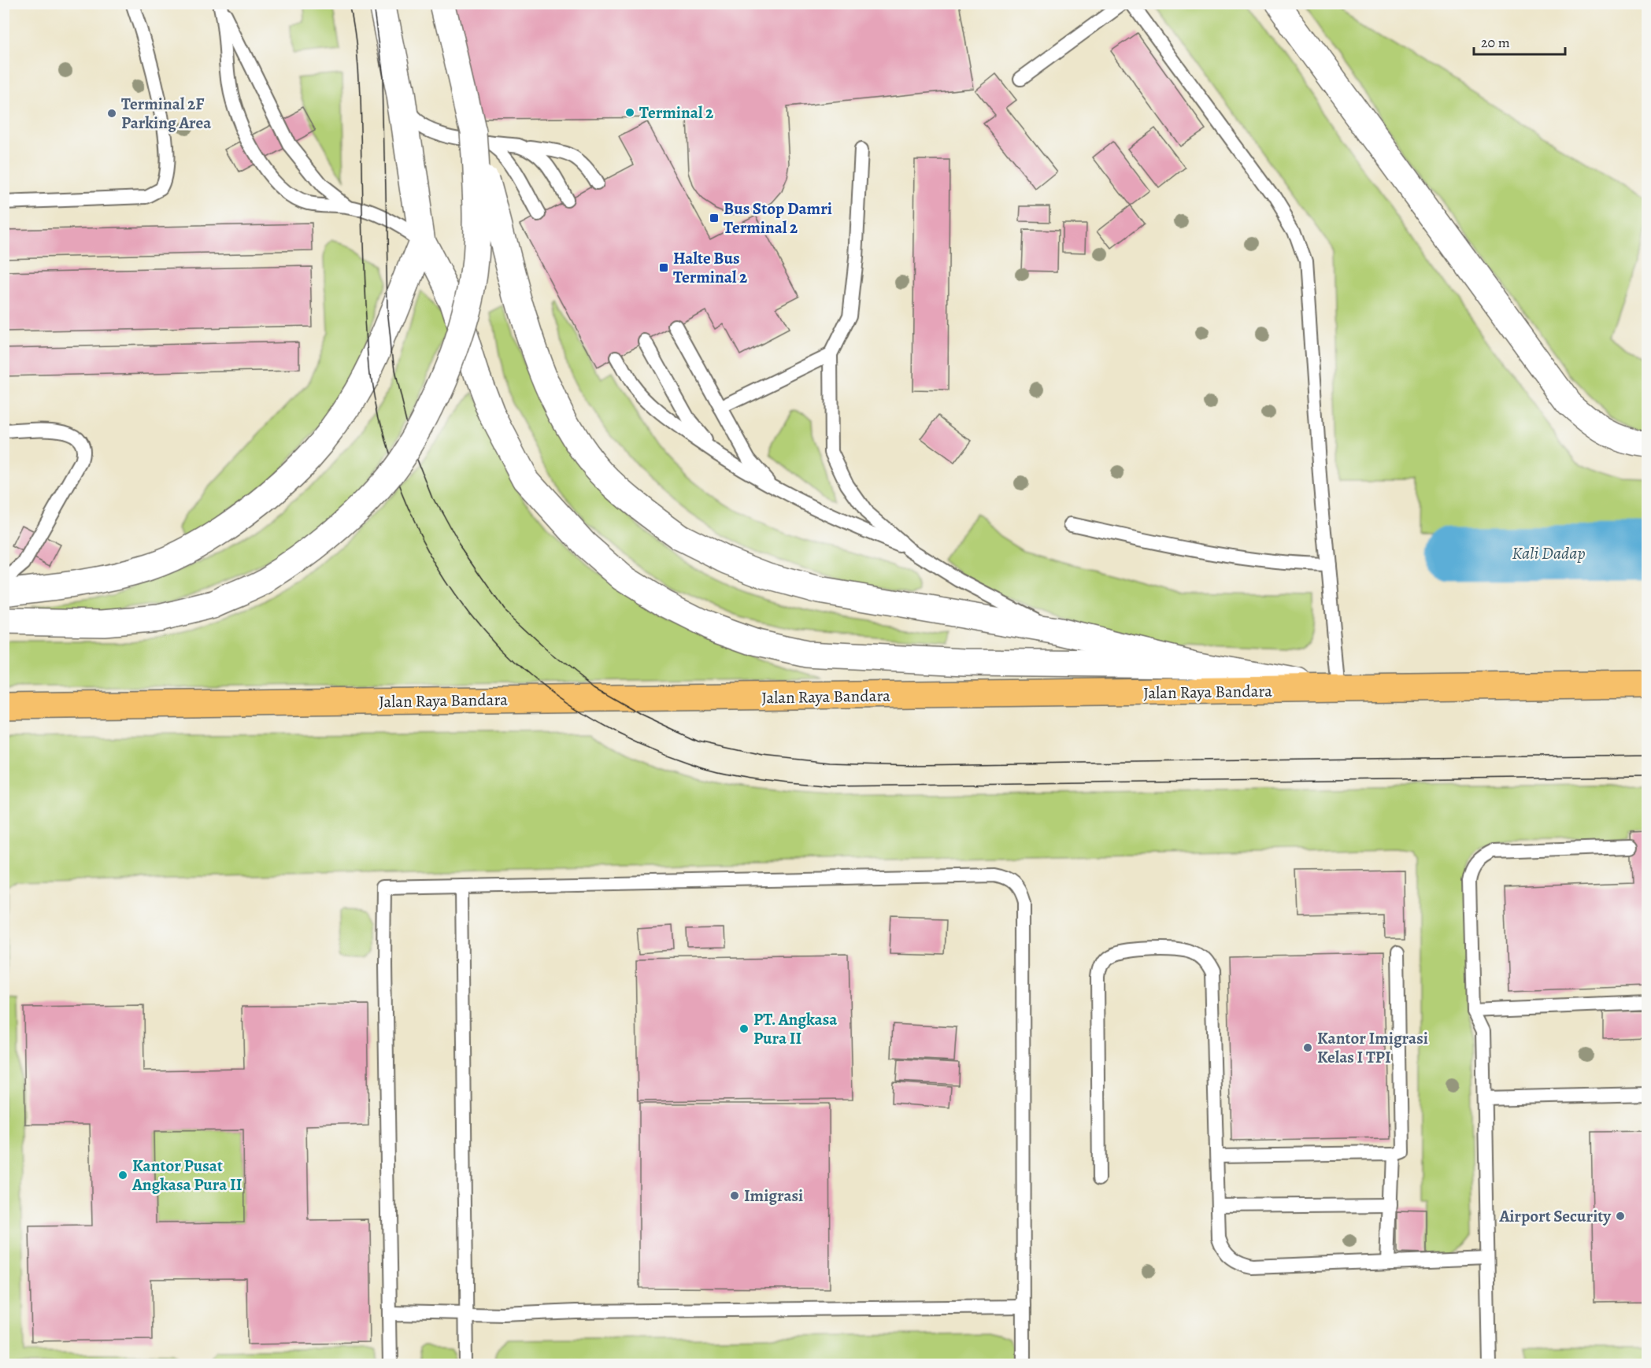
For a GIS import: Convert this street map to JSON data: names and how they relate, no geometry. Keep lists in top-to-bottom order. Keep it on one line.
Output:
{"streets":{"main road":["Jalan Raya Bandara"]},"water":["Kali Dadap"],"places":{"other":["Terminal 2","Terminal 2F Parking Area","PT. Angkasa Pura II","Kantor Imigrasi Kelas I TPI","Kantor Pusat Angkasa Pura II","Imigrasi","Airport Security"],"transit":["Bus Stop Damri Terminal 2","Halte Bus Terminal 2"]},"scale_bar":"20 m"}
